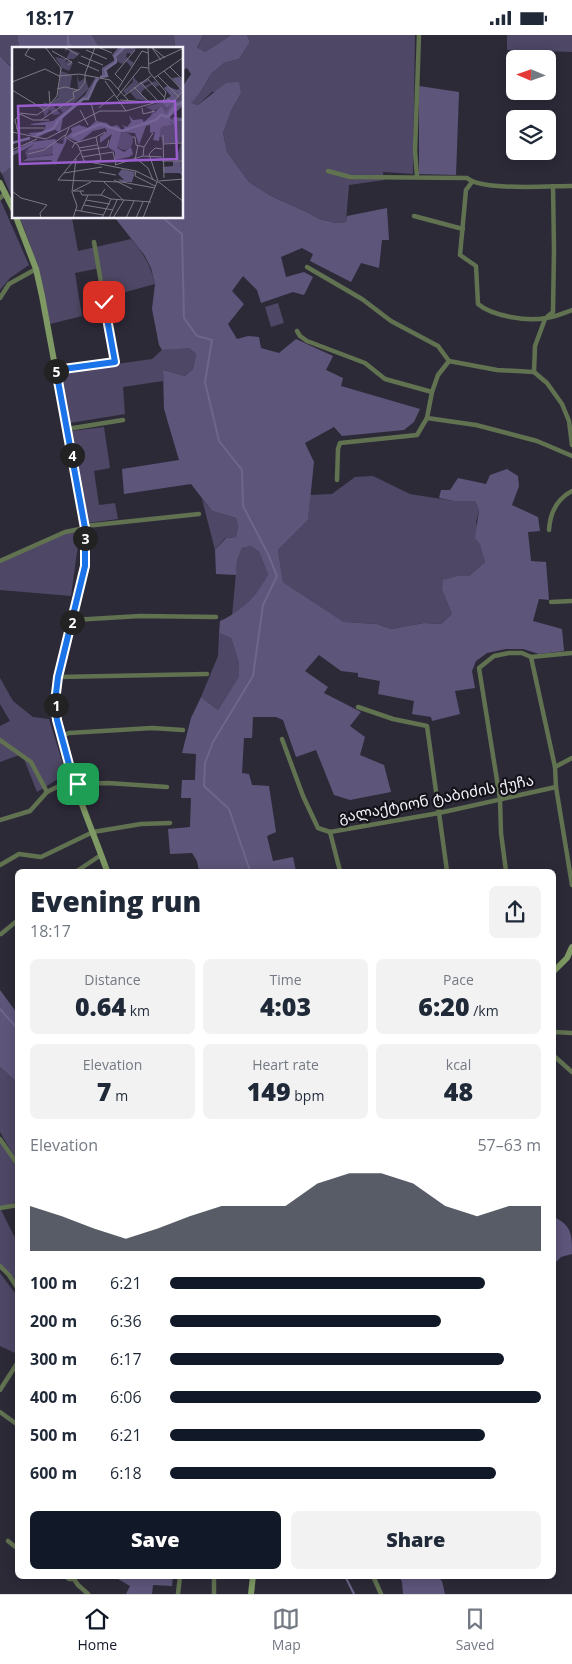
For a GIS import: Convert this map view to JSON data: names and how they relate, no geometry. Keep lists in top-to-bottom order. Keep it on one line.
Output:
{"streets":{"street":["გალაქტიონ ტაბიძის ქუჩა"]},"north":"left","page":{"status":"18:17","pins":["5","4","3","2","1"],"heading":["Evening run","18:17"],"stats":[["Distance","0.64 km"],["Time","4:03"],["Pace","6:20 /km"],["Elevation","7 m"],["Heart rate","149 bpm"],["kcal","48"]],"chart":["Elevation","57–63 m"],"list":[{"name":"100 m","note":"6:21"},{"name":"200 m","note":"6:36"},{"name":"300 m","note":"6:17"},{"name":"400 m","note":"6:06"},{"name":"500 m","note":"6:21"},{"name":"600 m","note":"6:18"}],"buttons":["Save","Share"],"tabs":["Home","Map","Saved"]}}
